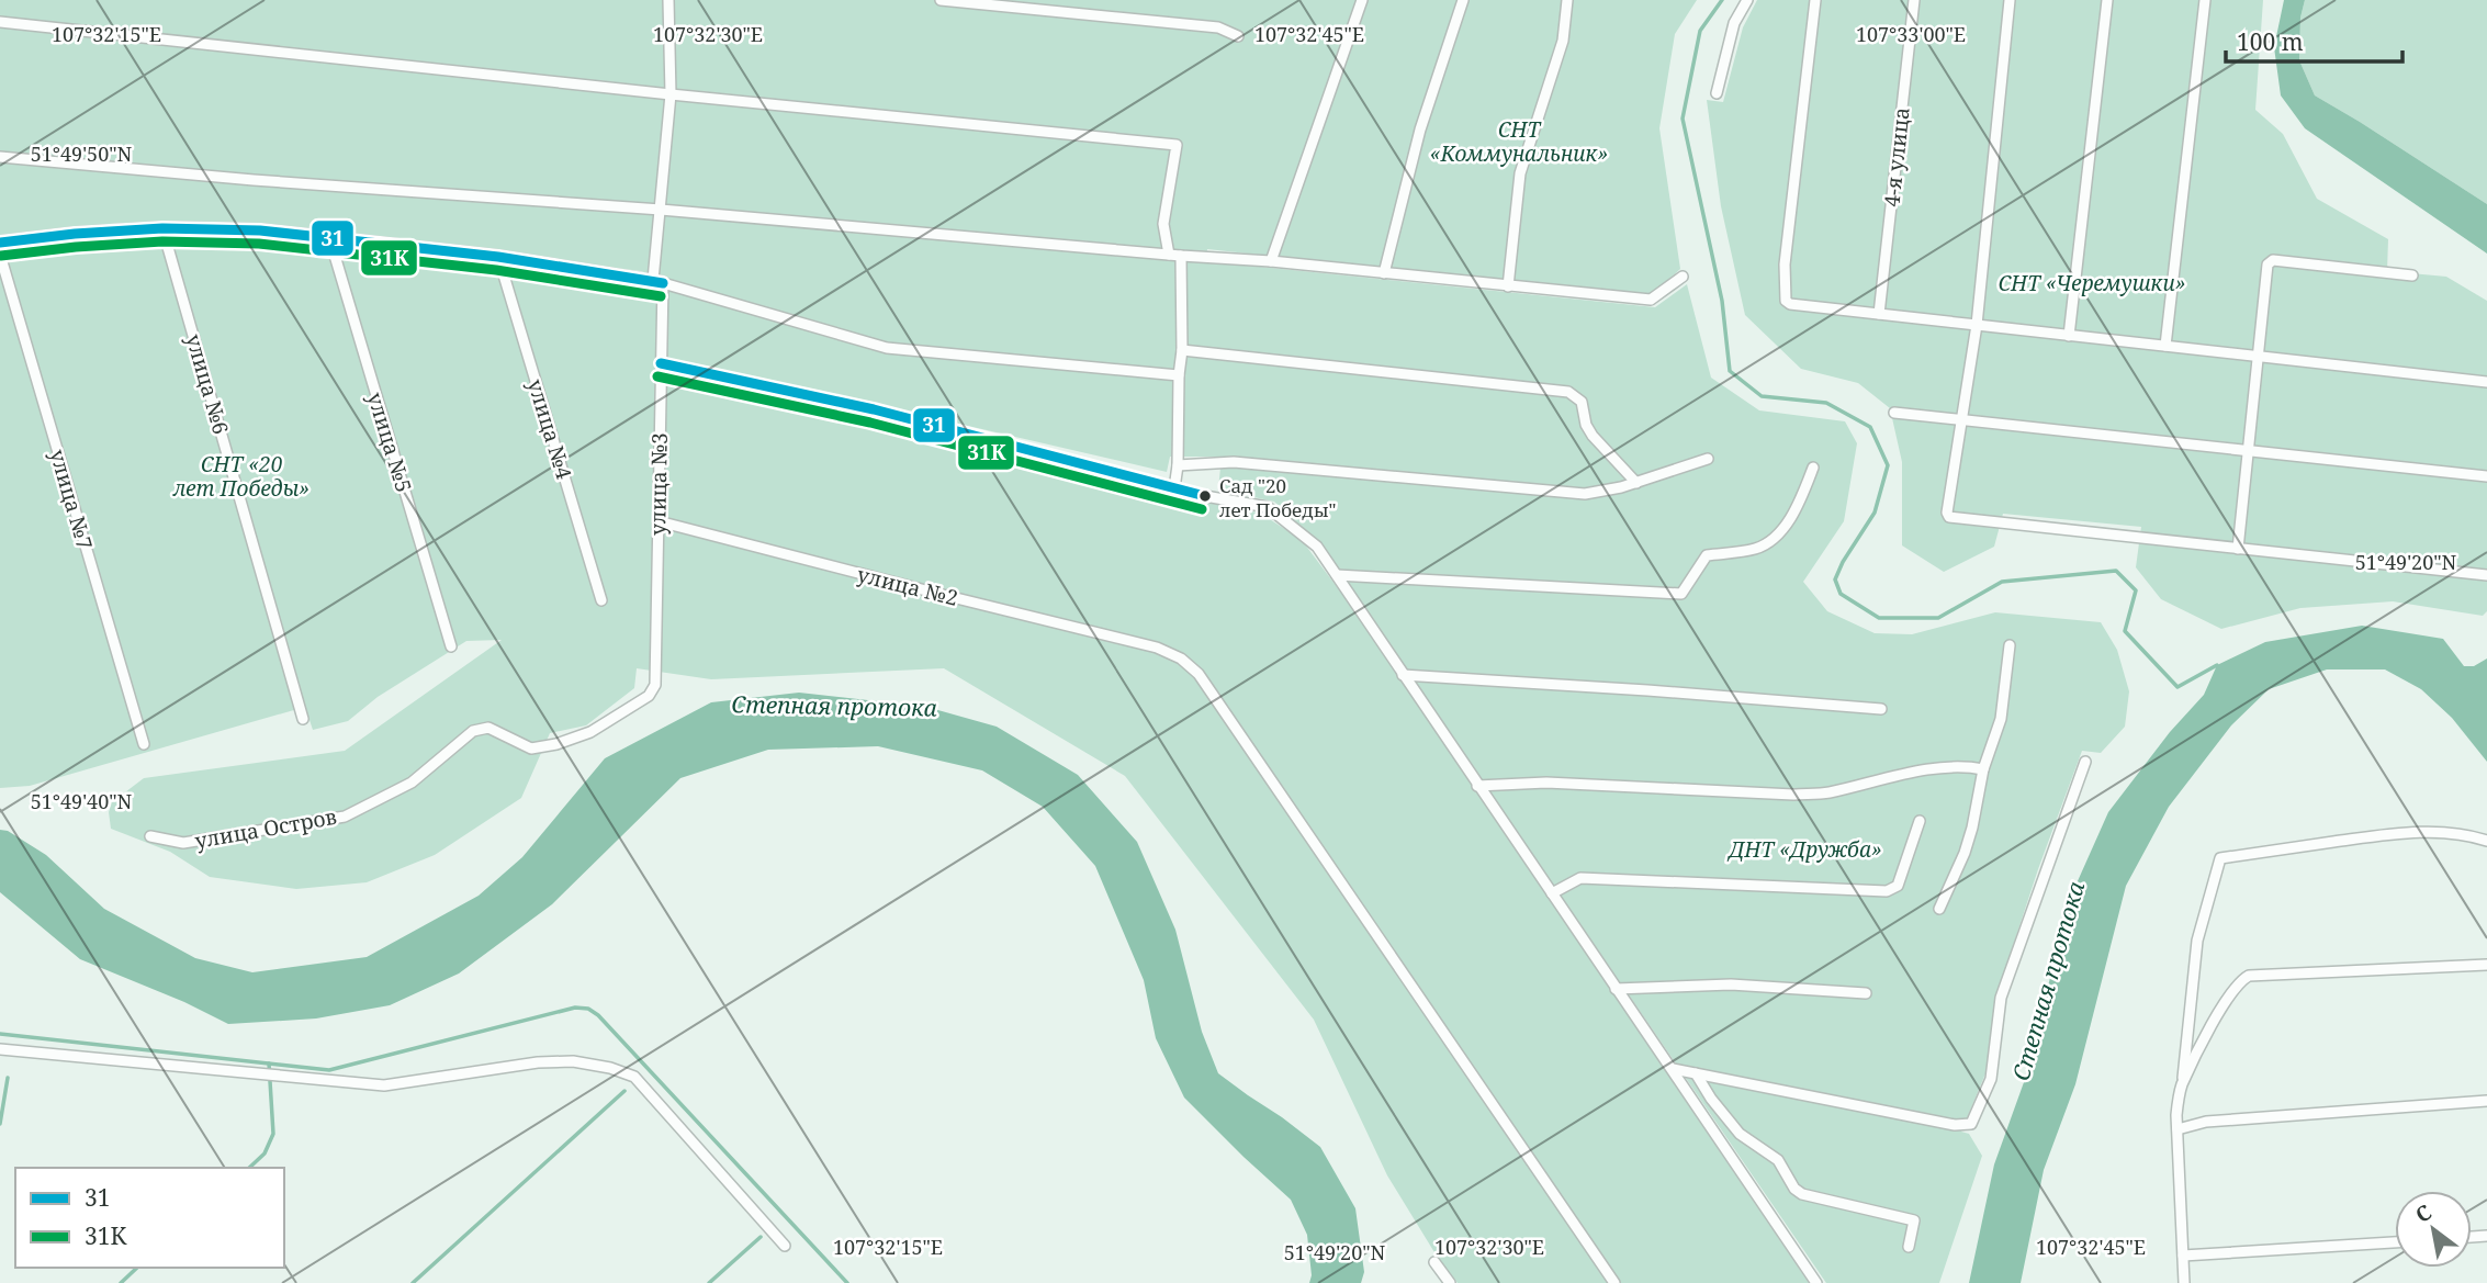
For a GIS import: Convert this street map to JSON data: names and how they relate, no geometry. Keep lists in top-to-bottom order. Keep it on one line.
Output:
{"streets":{"street":["4-я улица","улица №6","улица №4","улица №5","улица №3","улица №7","улица №2","улица Остров"]},"crossings":[["улица №3","улица №2"],["улица №3","улица Остров"]],"water":["Степная протока"],"parks":["СНТ «Коммунальник»","СНТ «Черемушки»","СНТ «20 лет Победы»","ДНТ «Дружба»"],"places":["Сад \"20 лет Победы\""],"lines":["transit line 31","transit line 31К"],"legend":["31","31К"],"scale_bar":"100 m","north":"top left","coordinates":["107°32'15\"E","107°32'30\"E","107°32'45\"E","107°33'00\"E","51°49'50\"N","51°49'20\"N","51°49'40\"N"]}
